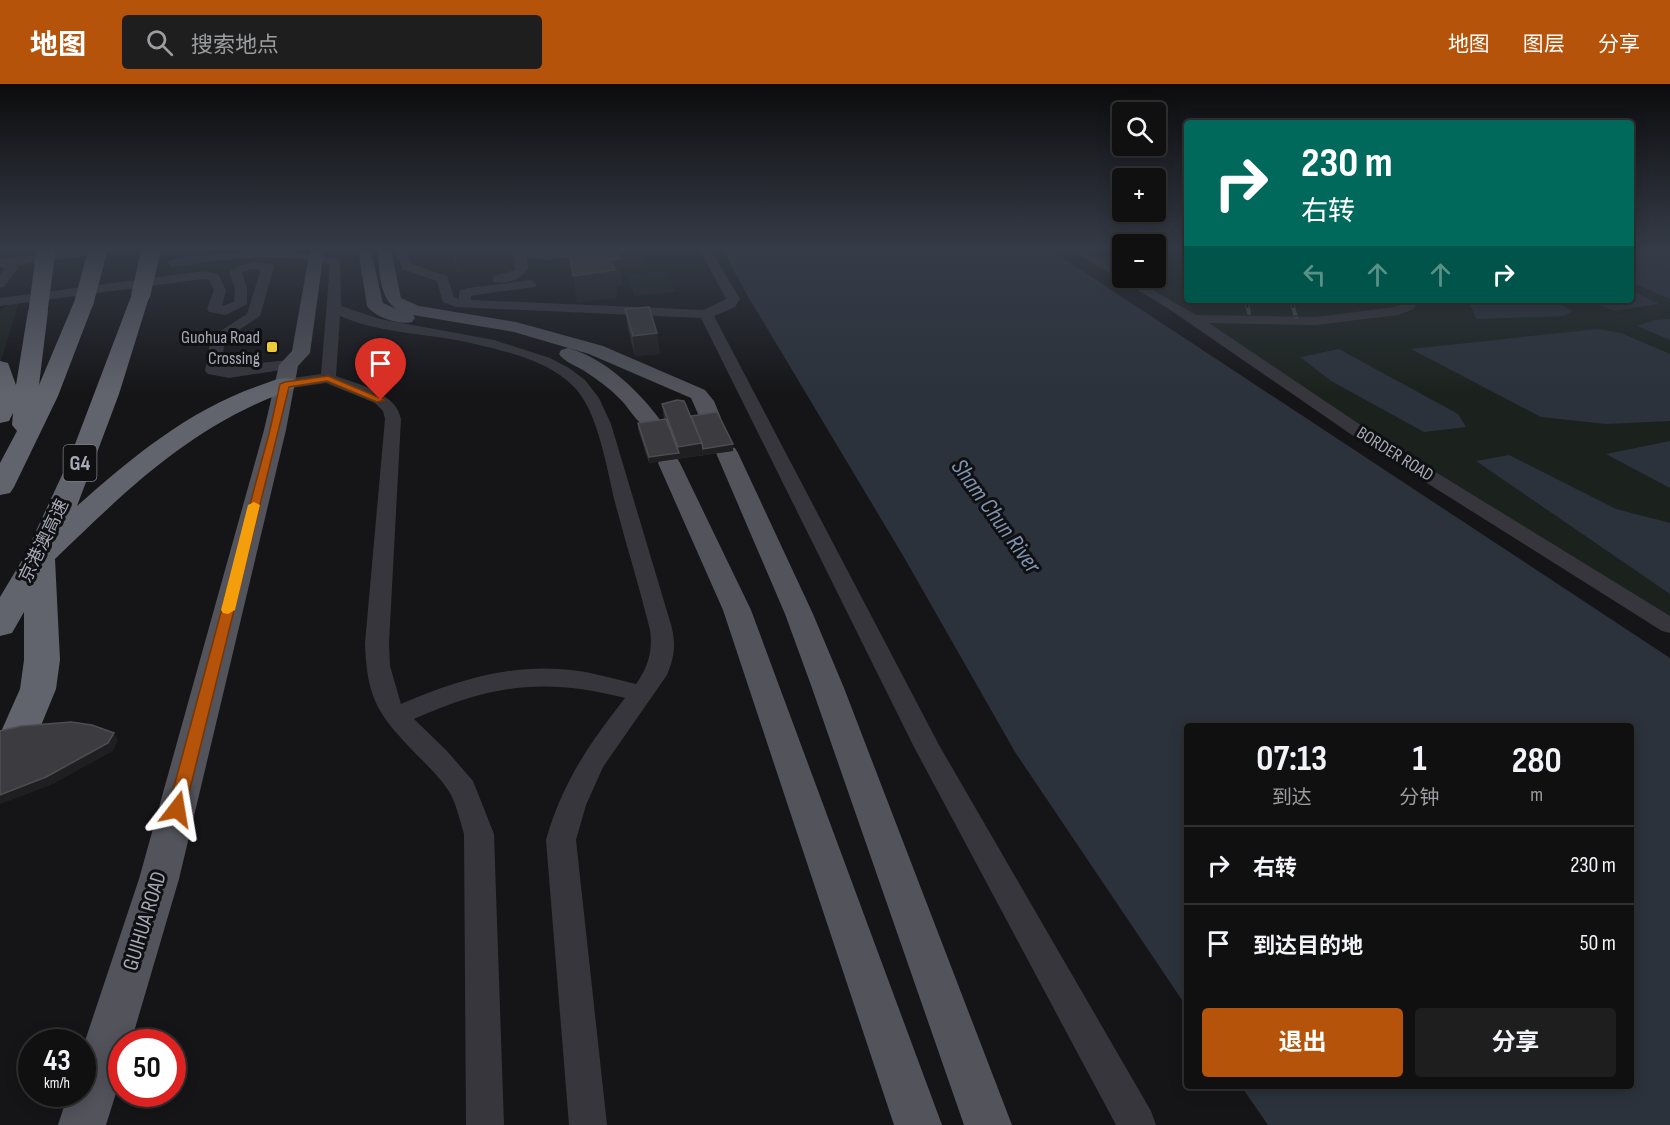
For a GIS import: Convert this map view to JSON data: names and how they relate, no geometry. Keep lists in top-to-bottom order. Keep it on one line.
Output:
{"streets":{"highway":["G4","京港澳高速"],"main road":["GUIHUA ROAD"],"street":["BORDER ROAD"]},"water":["Sham Chun River"],"places":{"transit":["Guohua Road Crossing"]},"page":{"header":"地图","search":"搜索地点","nav":["地图","图层","分享"],"map_buttons":["+","−"],"turn":["230 m","右转"],"eta":["07:13","到达","1","分钟","280","m"],"list":[{"name":"右转","value":"230 m"},{"name":"到达目的地","value":"50 m"}],"buttons":["退出","分享"],"speed":"43 km/h","limit":"50"}}
